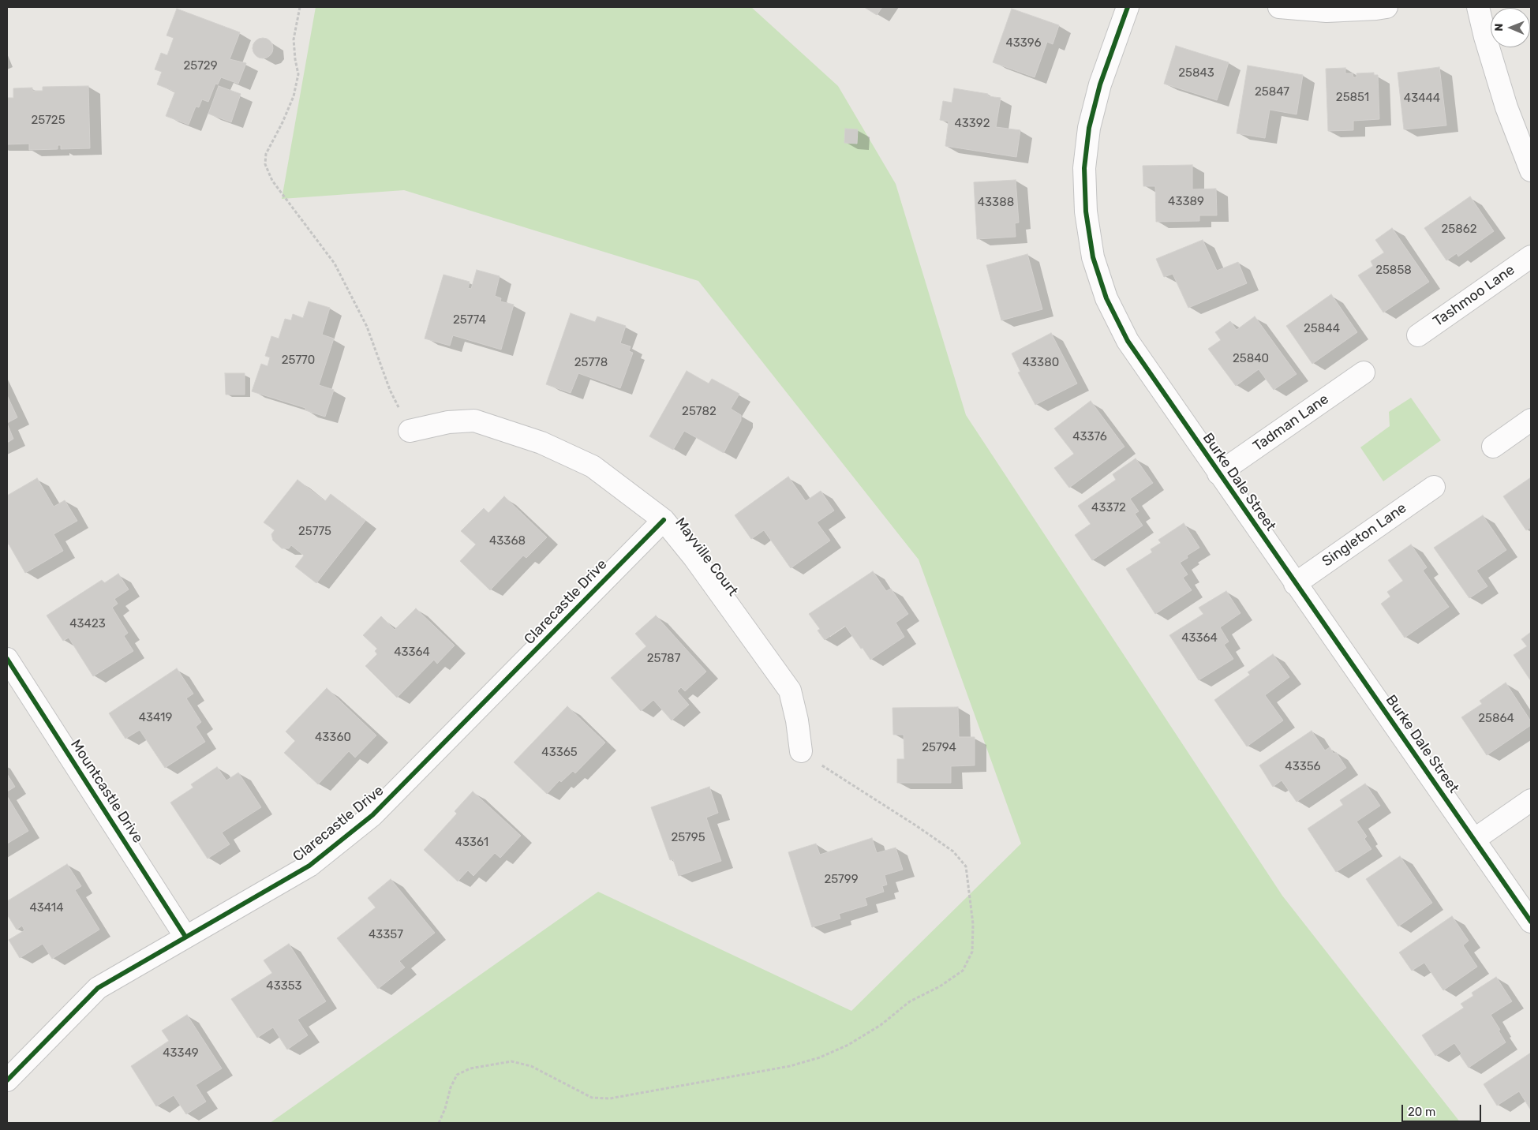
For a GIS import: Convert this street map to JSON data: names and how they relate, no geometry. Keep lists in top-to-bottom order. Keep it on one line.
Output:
{"streets":{"street":["Tashmoo Lane","Tadman Lane","Burke Dale Street","Singleton Lane","Mayville Court","Clarecastle Drive","Mountcastle Drive"]},"crossings":[["Tadman Lane","Burke Dale Street"],["Burke Dale Street","Singleton Lane"],["Mayville Court","Clarecastle Drive"],["Clarecastle Drive","Mountcastle Drive"]],"house_numbers":["43396","25729","25843","25847","25851","43444","25725","43392","43389","43388","25862","25858","25774","25844","25840","25770","25778","43380","25782","43376","43372","25775","43368","43423","43364","43364","25787","43419","25864","43360","25794","43365","43356","25795","43361","25799","43414","43357","43353","43349"],"scale_bar":"20 m","north":"left"}
